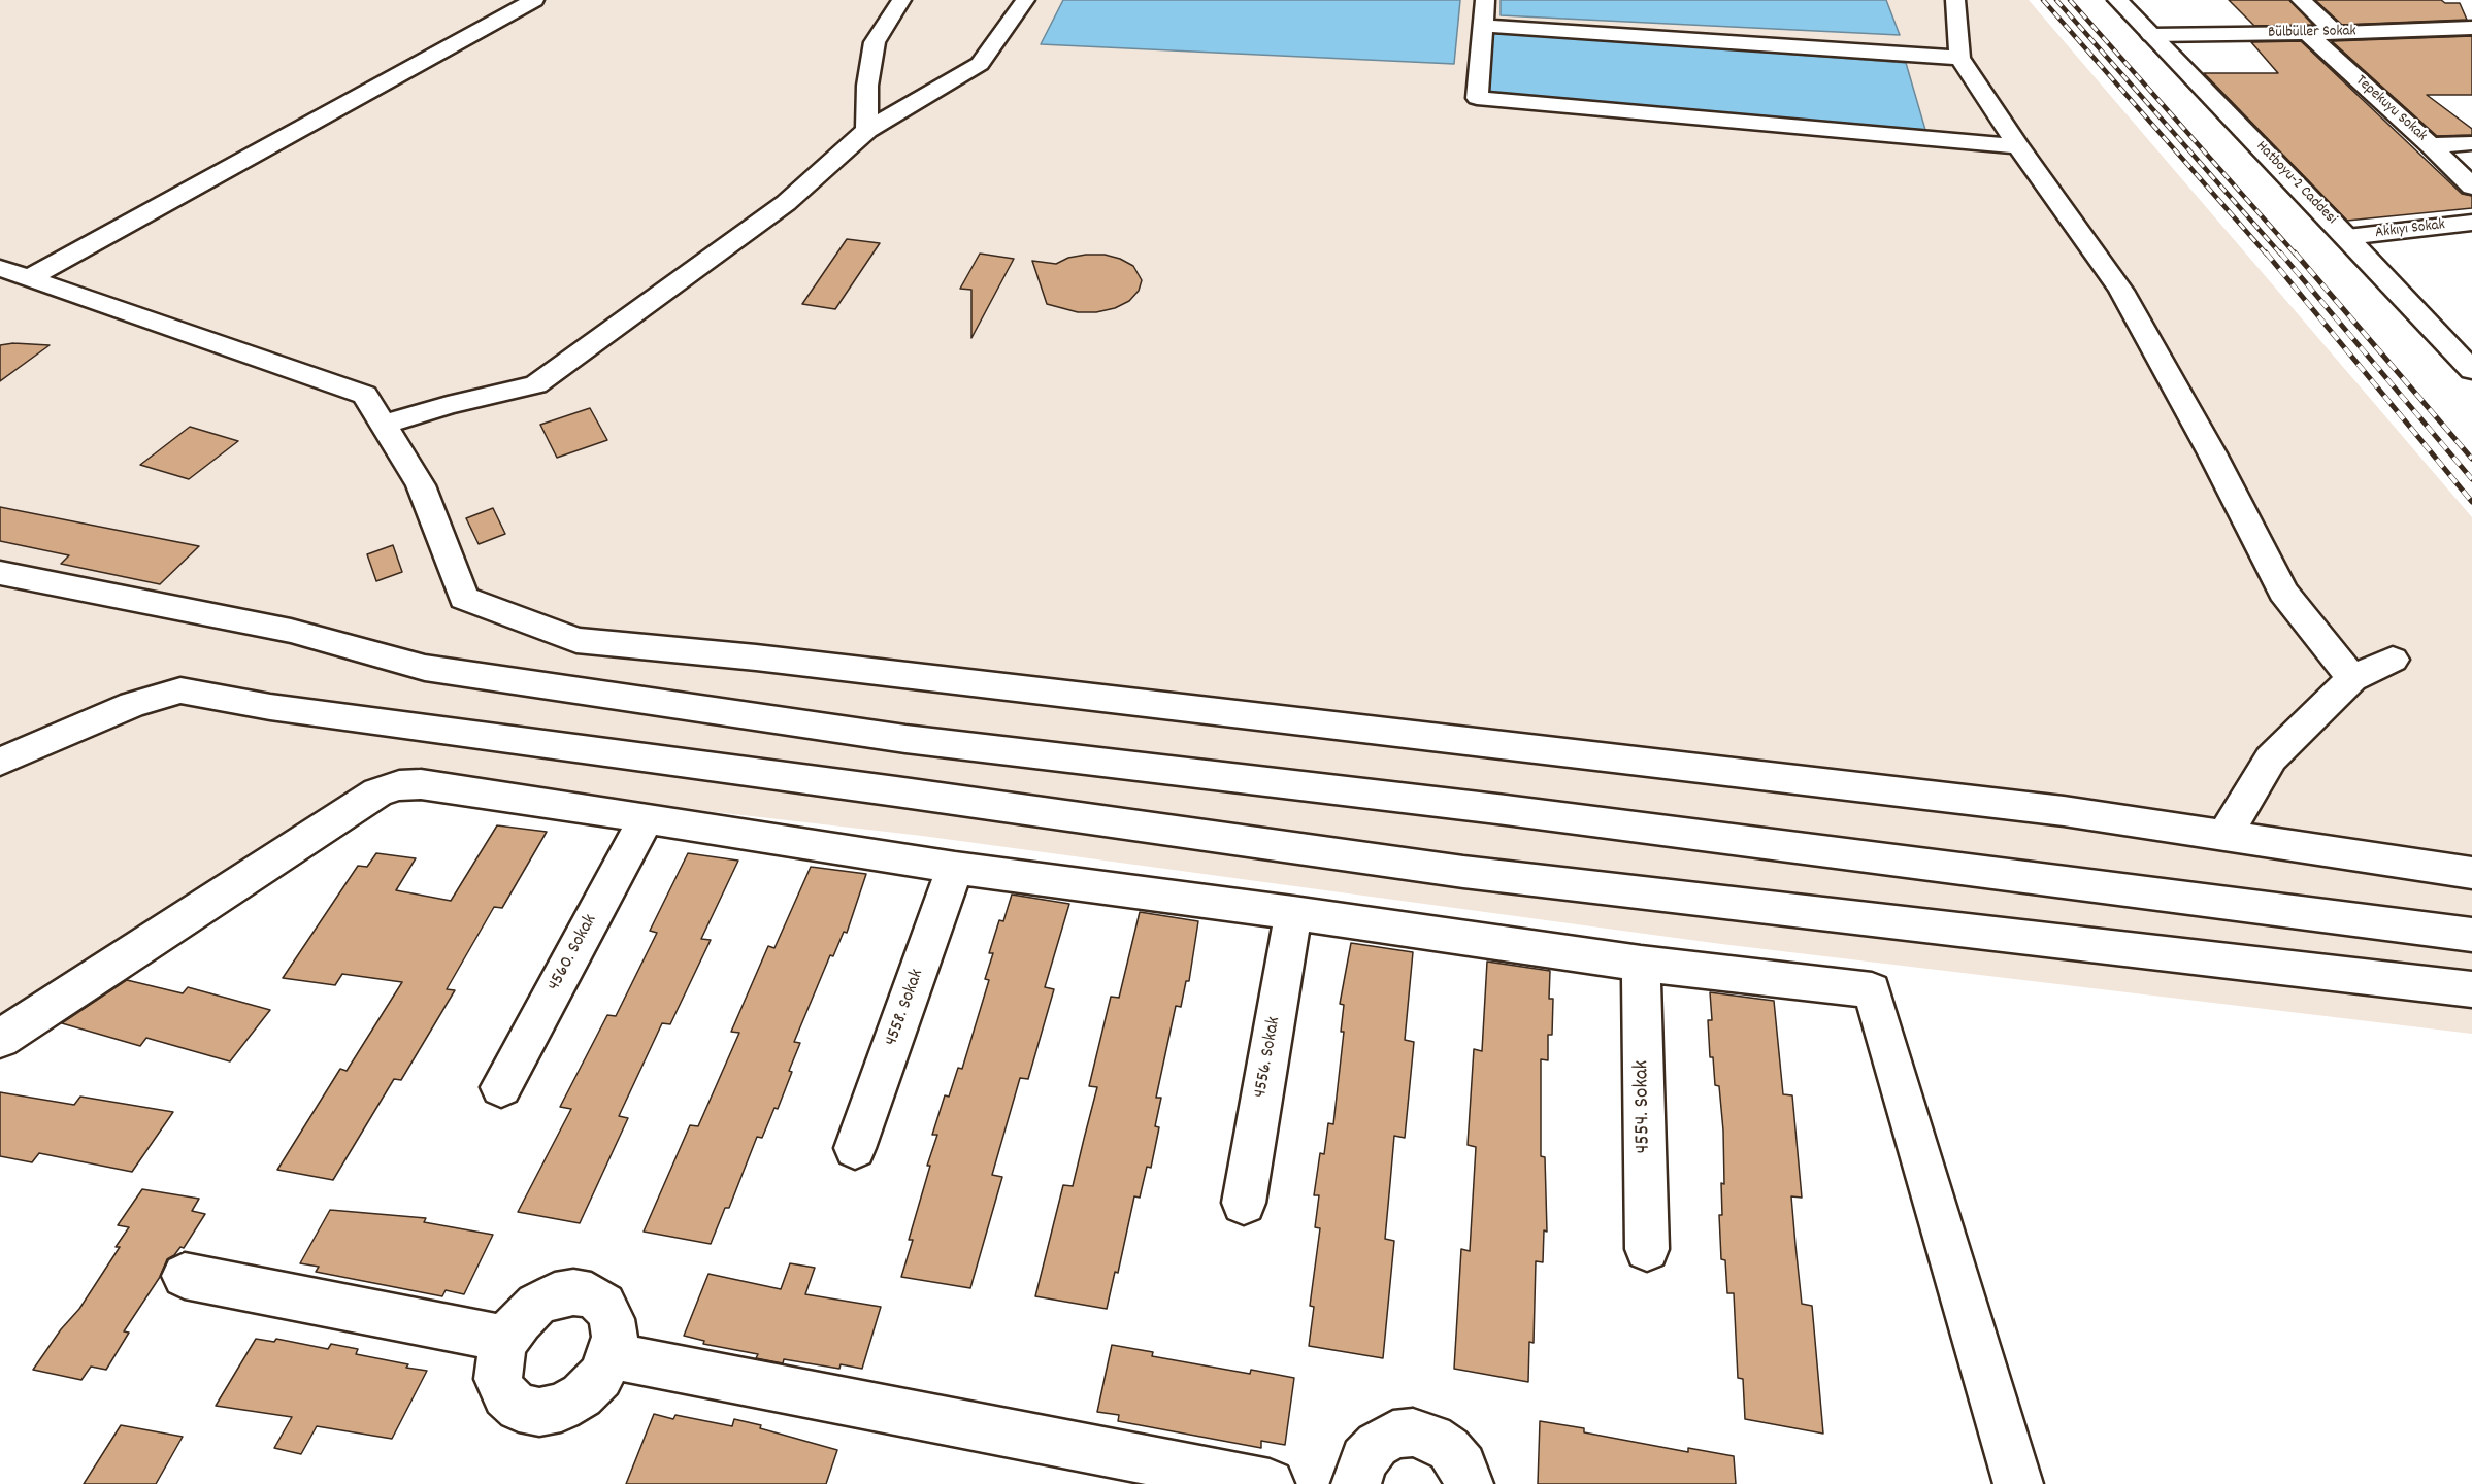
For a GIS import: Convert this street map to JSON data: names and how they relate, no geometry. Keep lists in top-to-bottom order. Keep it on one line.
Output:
{"streets":{"street":["Bülbüller Sokak","Tepekuyu Sokak","Hatboyu-2 Caddesi","Akkıyı Sokak","4560. Sokak","4558. Sokak","4556. Sokak","4554. Sokak"]},"crossings":[["Bülbüller Sokak","Tepekuyu Sokak"],["Bülbüller Sokak","Hatboyu-2 Caddesi"],["Hatboyu-2 Caddesi","Akkıyı Sokak"]]}
